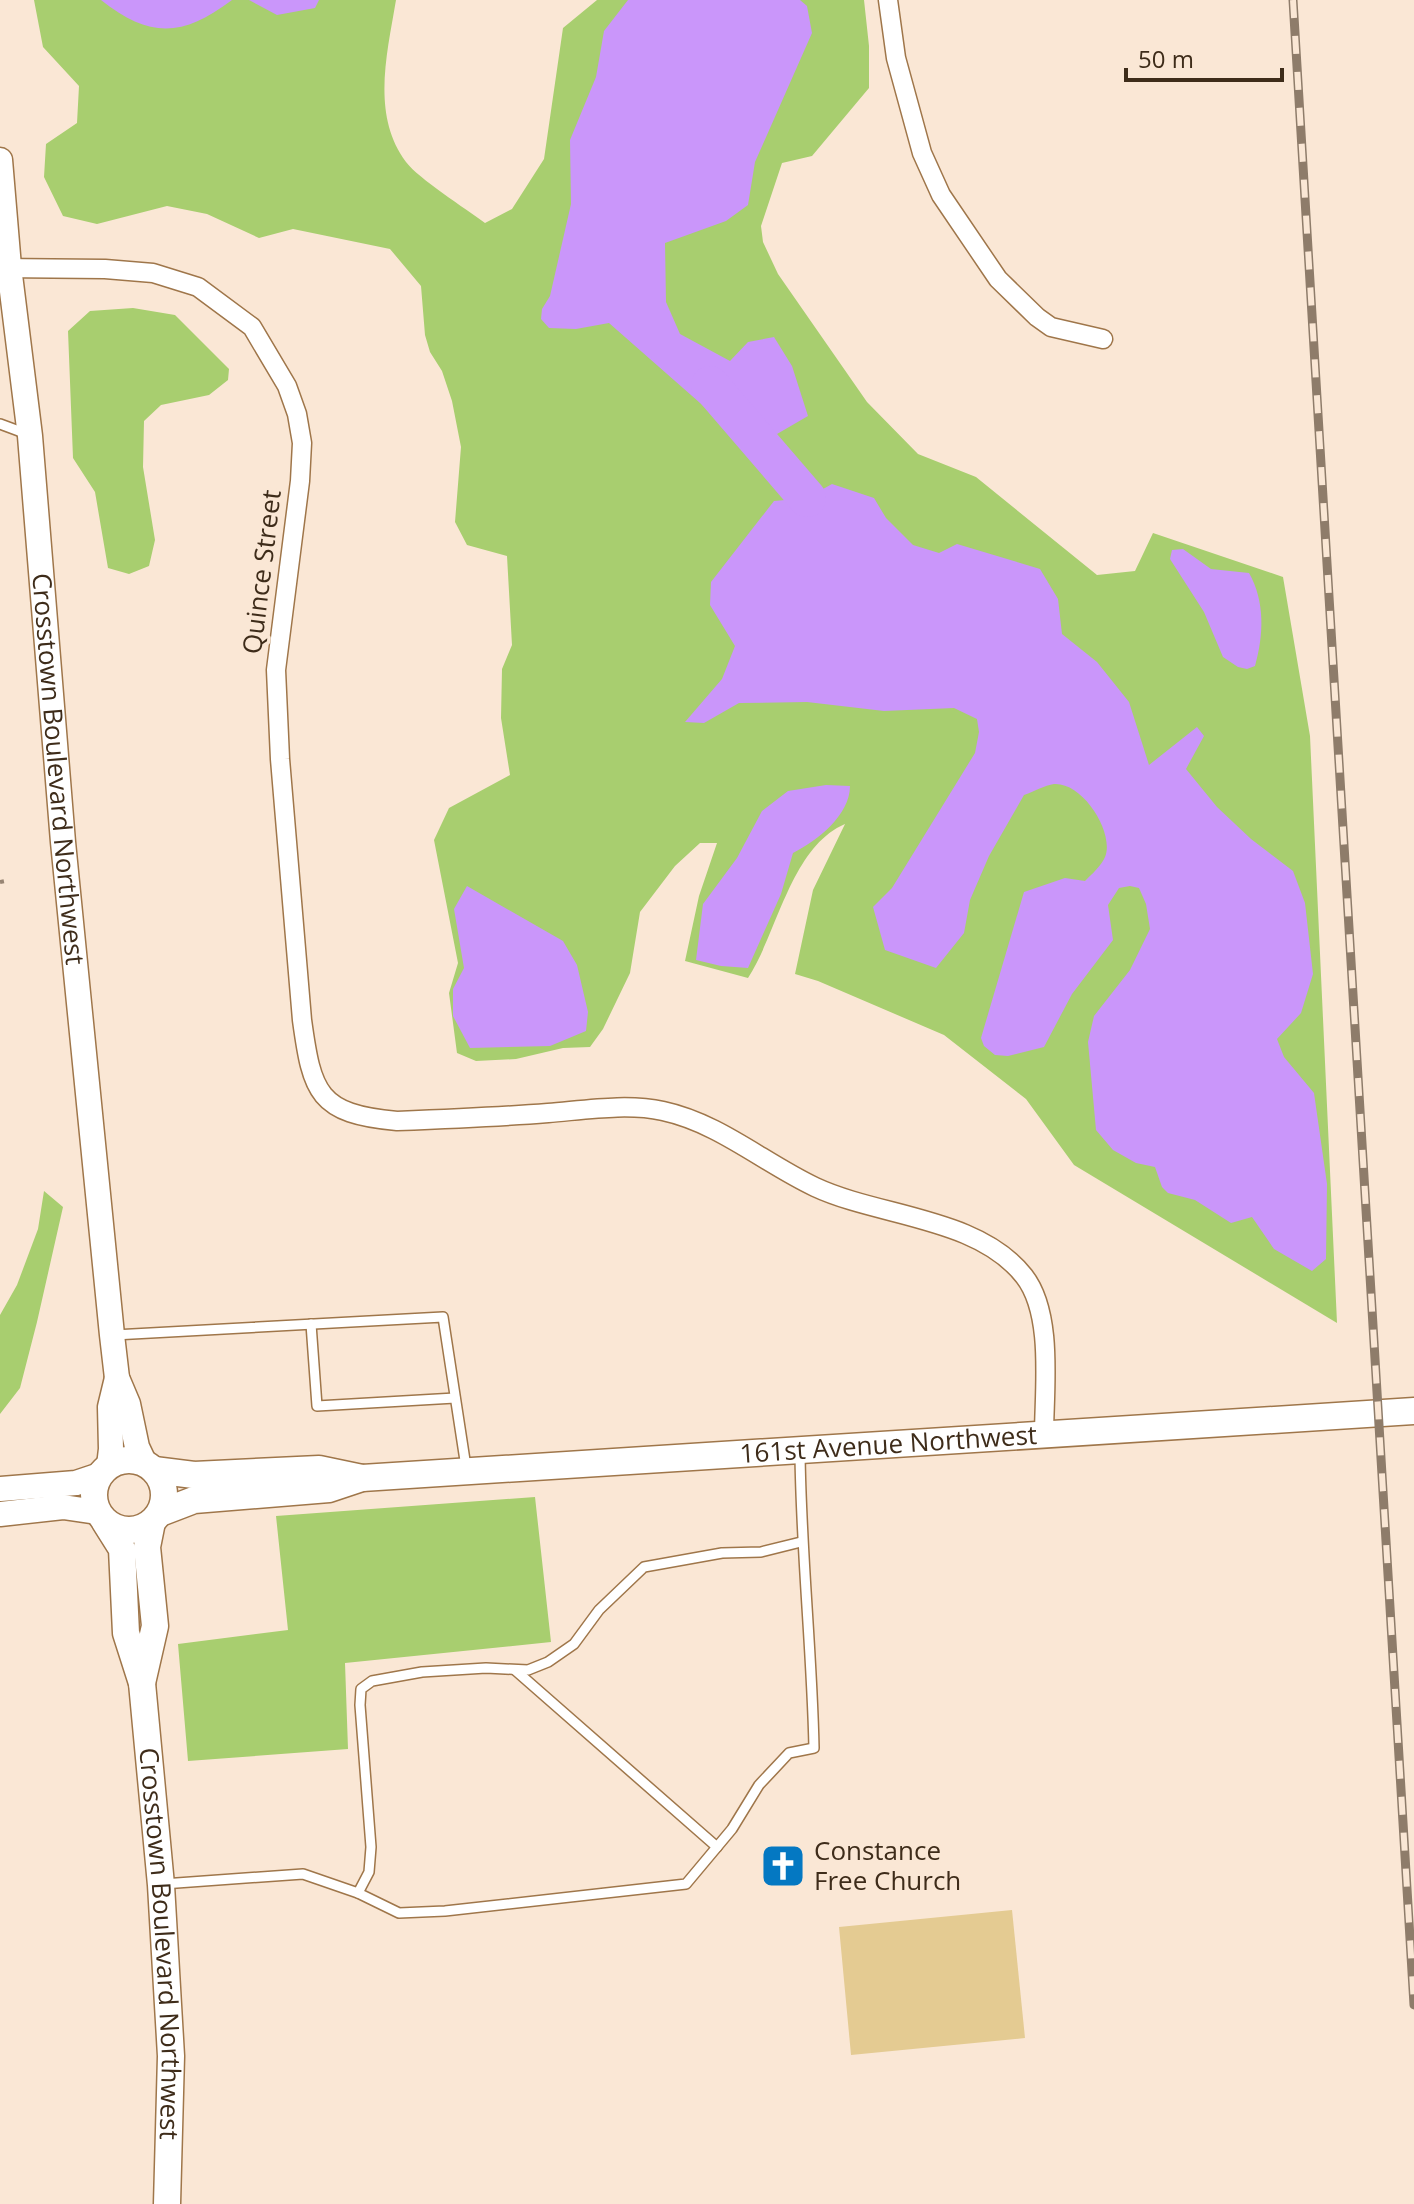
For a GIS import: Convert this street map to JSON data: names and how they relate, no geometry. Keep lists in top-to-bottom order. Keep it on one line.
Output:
{"streets":{"main road":["Crosstown Boulevard Northwest","161st Avenue Northwest"],"street":["Quince Street"]},"crossings":[["Quince Street","Crosstown Boulevard Northwest"],["Quince Street","161st Avenue Northwest"],["Crosstown Boulevard Northwest","161st Avenue Northwest"]],"places":{"church":["Constance Free Church"]},"scale_bar":"50 m"}
